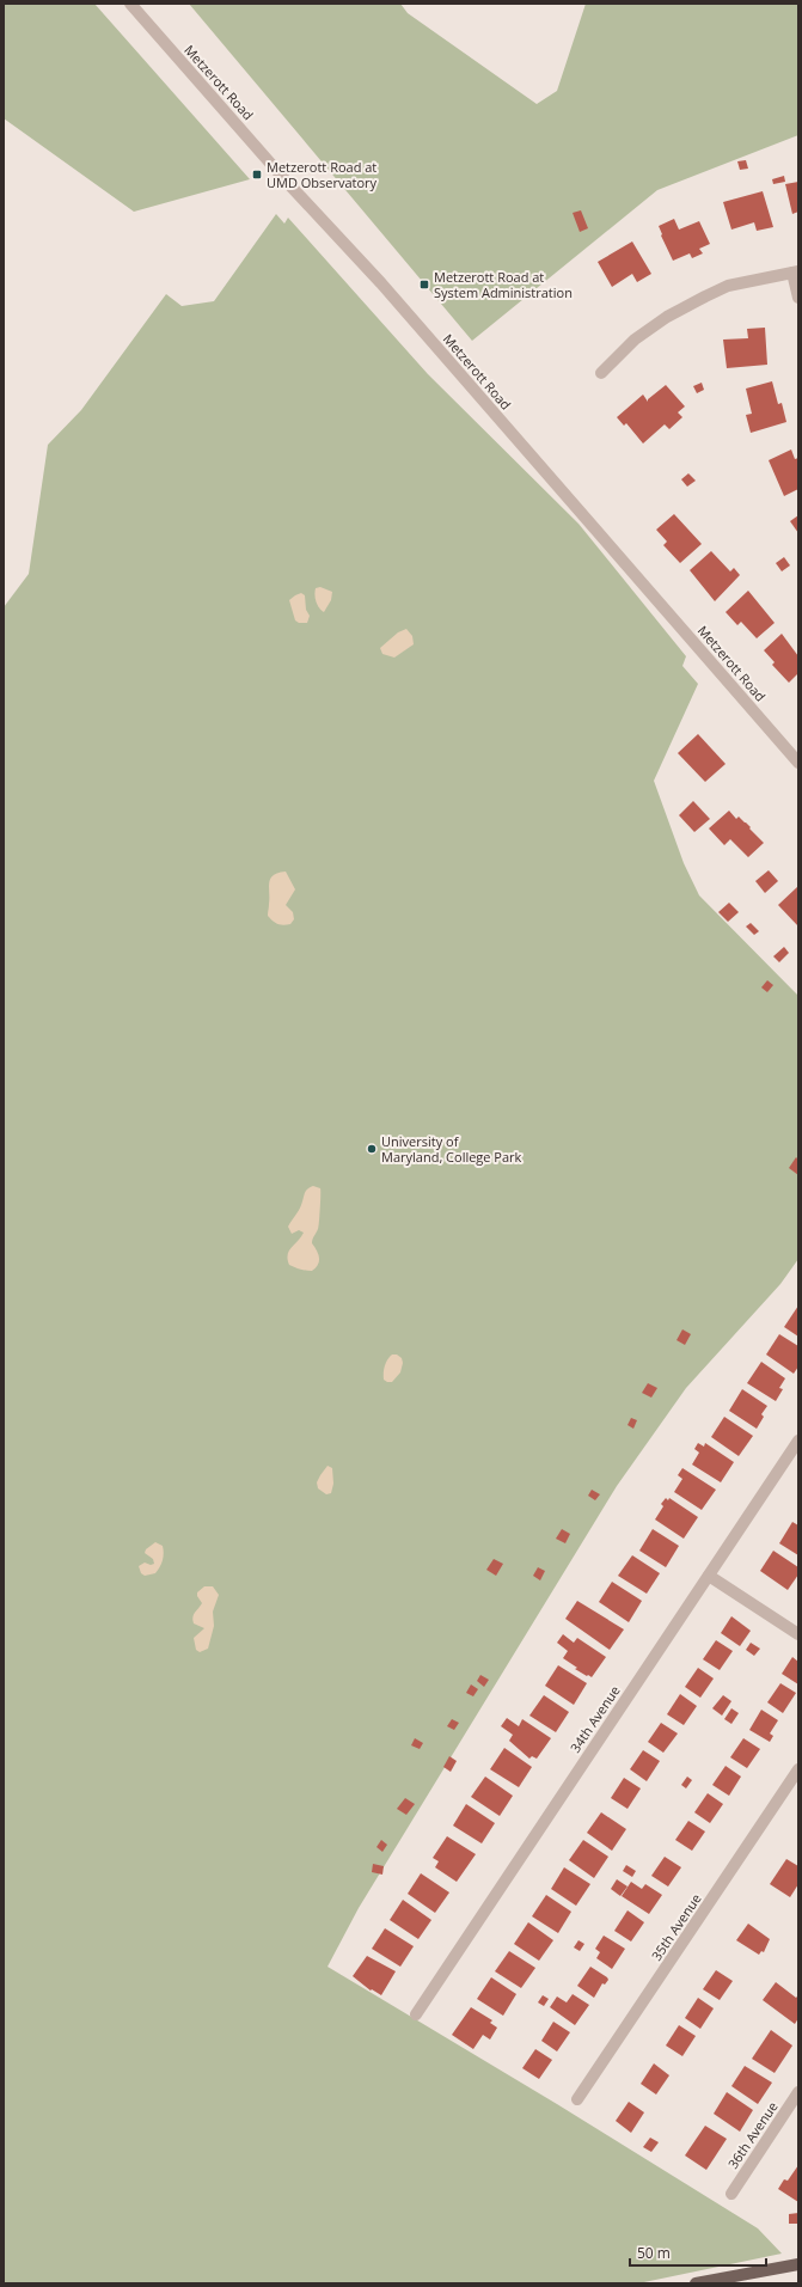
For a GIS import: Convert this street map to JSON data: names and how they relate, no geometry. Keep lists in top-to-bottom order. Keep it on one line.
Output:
{"streets":{"street":["Metzerott Road","34th Avenue","35th Avenue","36th Avenue"]},"places":{"transit":["Metzerott Road at UMD Observatory","Metzerott Road at System Administration"],"other":["University of Maryland, College Park"]},"scale_bar":"50 m"}
